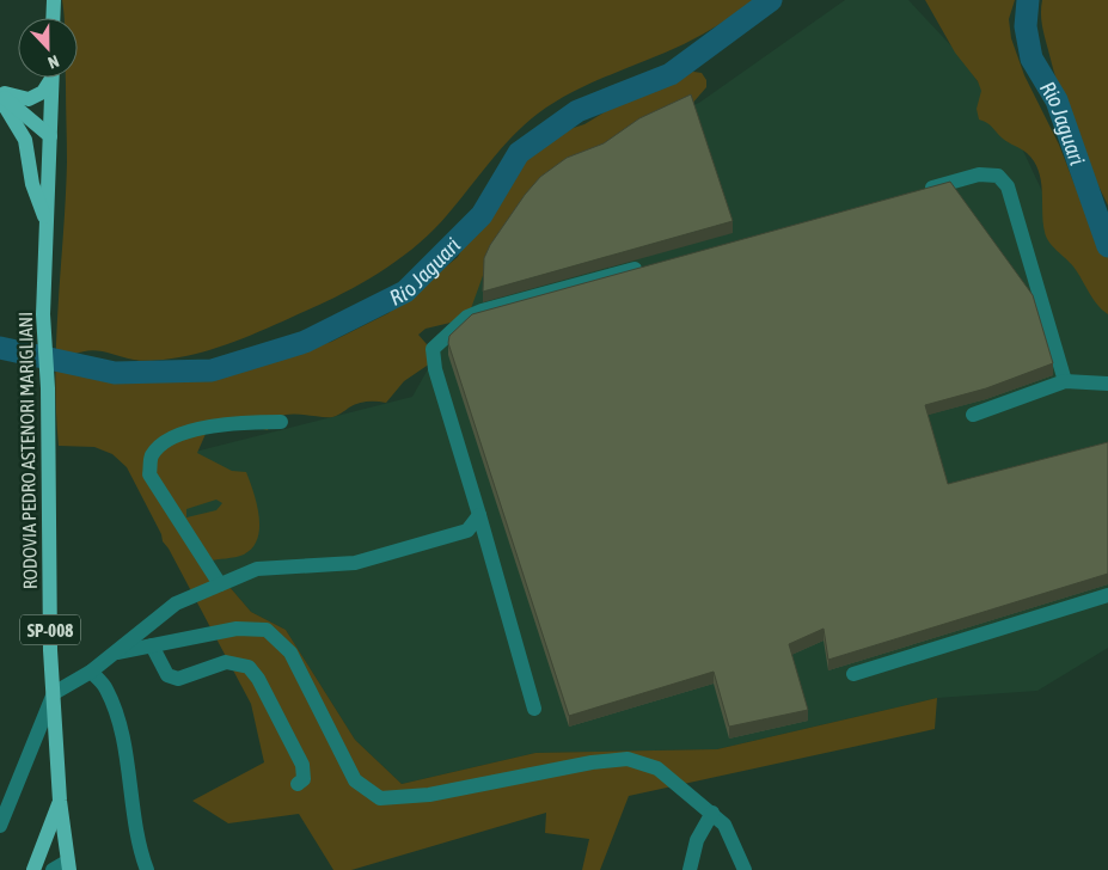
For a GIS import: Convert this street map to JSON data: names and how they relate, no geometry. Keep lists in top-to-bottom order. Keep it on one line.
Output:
{"streets":{"main road":["RODOVIA PEDRO ASTENORI MARIGLIANI","SP-008"]},"water":["Rio Jaguari"],"north":"bottom"}
